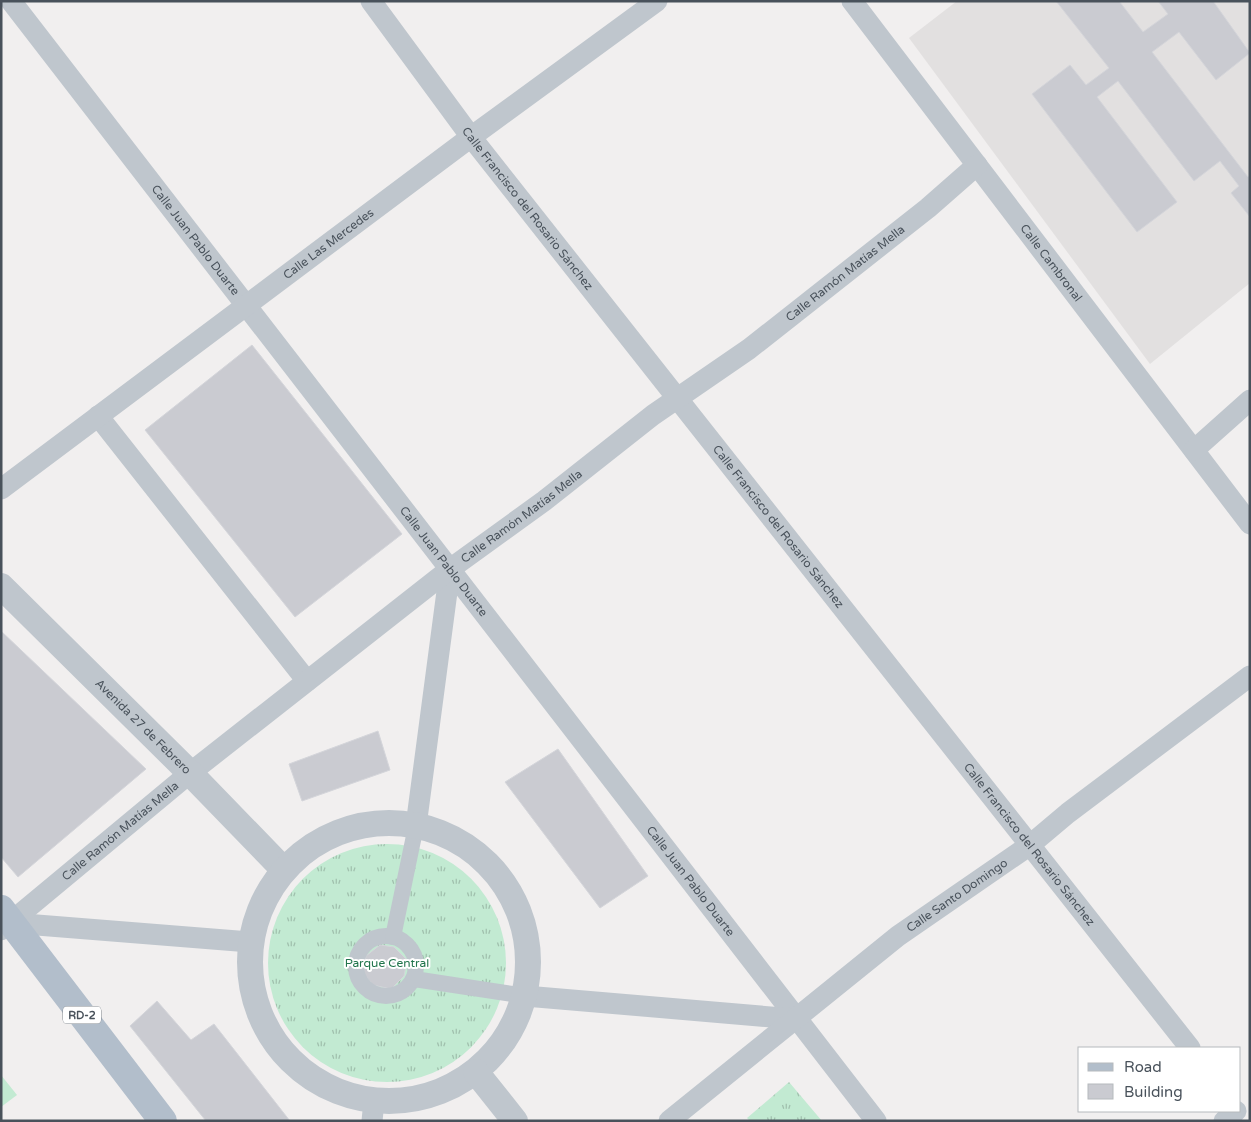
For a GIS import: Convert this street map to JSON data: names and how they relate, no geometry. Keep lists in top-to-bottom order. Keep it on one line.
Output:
{"streets":{"main road":["RD-2"],"street":["Calle Francisco del Rosario Sánchez","Calle Juan Pablo Duarte","Calle Las Mercedes","Calle Cambronal","Calle Ramón Matías Mella","Avenida 27 de Febrero","Calle Santo Domingo"]},"crossings":[["Calle Francisco del Rosario Sánchez","Calle Las Mercedes"],["Calle Francisco del Rosario Sánchez","Calle Ramón Matías Mella"],["Calle Francisco del Rosario Sánchez","Calle Santo Domingo"],["Calle Juan Pablo Duarte","Calle Las Mercedes"],["Calle Juan Pablo Duarte","Calle Ramón Matías Mella"],["Calle Juan Pablo Duarte","Calle Santo Domingo"],["Calle Cambronal","Calle Ramón Matías Mella"],["Calle Ramón Matías Mella","Avenida 27 de Febrero"],["Calle Ramón Matías Mella","RD-2"]],"parks":["Parque Central"],"legend":["Road","Building"]}
